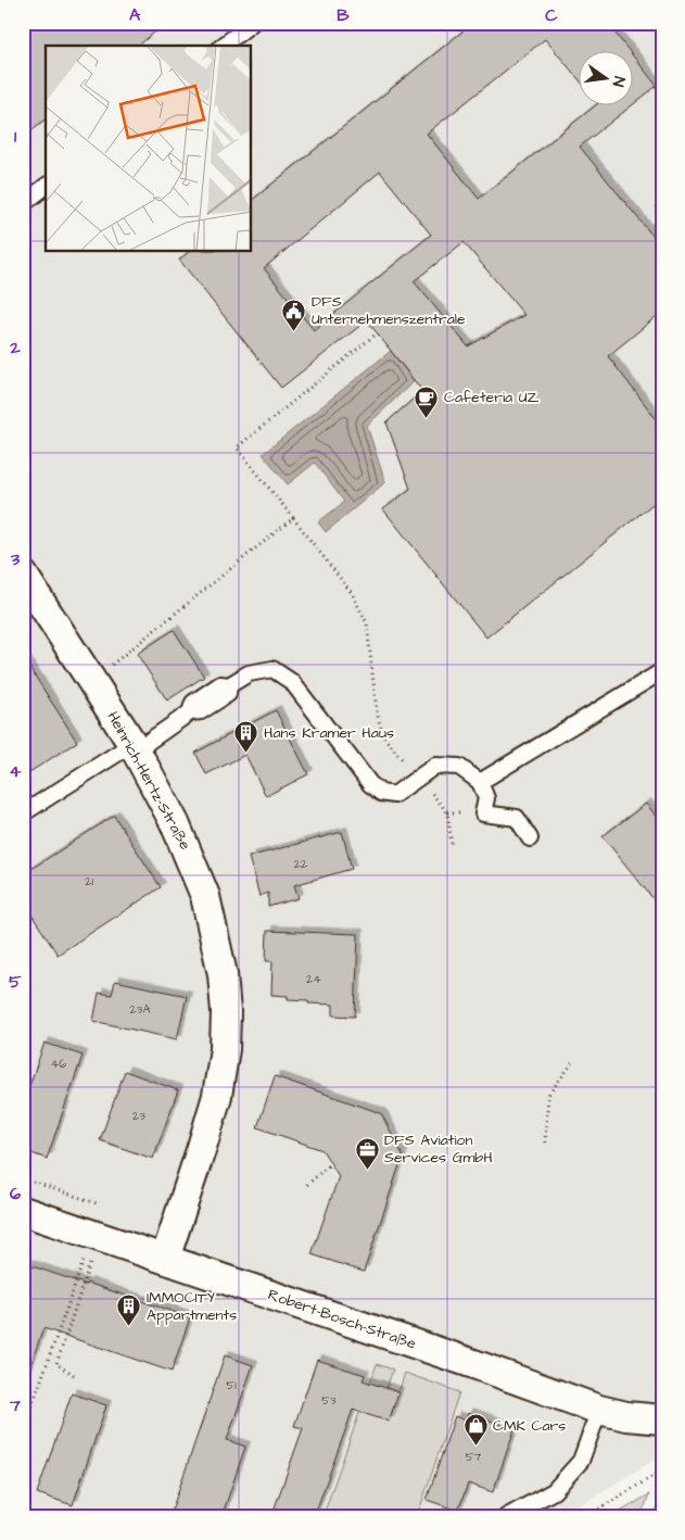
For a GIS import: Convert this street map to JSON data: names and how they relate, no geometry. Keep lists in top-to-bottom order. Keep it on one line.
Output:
{"streets":{"street":["Heinrich-Hertz-Straße","Robert-Bosch-Straße"]},"crossings":[["Heinrich-Hertz-Straße","Robert-Bosch-Straße"]],"places":{"public building":["DFS Unternehmenszentrale"],"cafe":["Cafeteria UZ"],"building":["Hans Kramer Haus","IMMOCITY Appartments"],"office":["DFS Aviation Services GmbH"],"shop":["CMK Cars"]},"house_numbers":["22","21","24","23A","46","23","51","53","57"],"north":"right","grid":{"columns":["A","B","C"],"rows":["1","2","3","4","5","6","7"]}}
